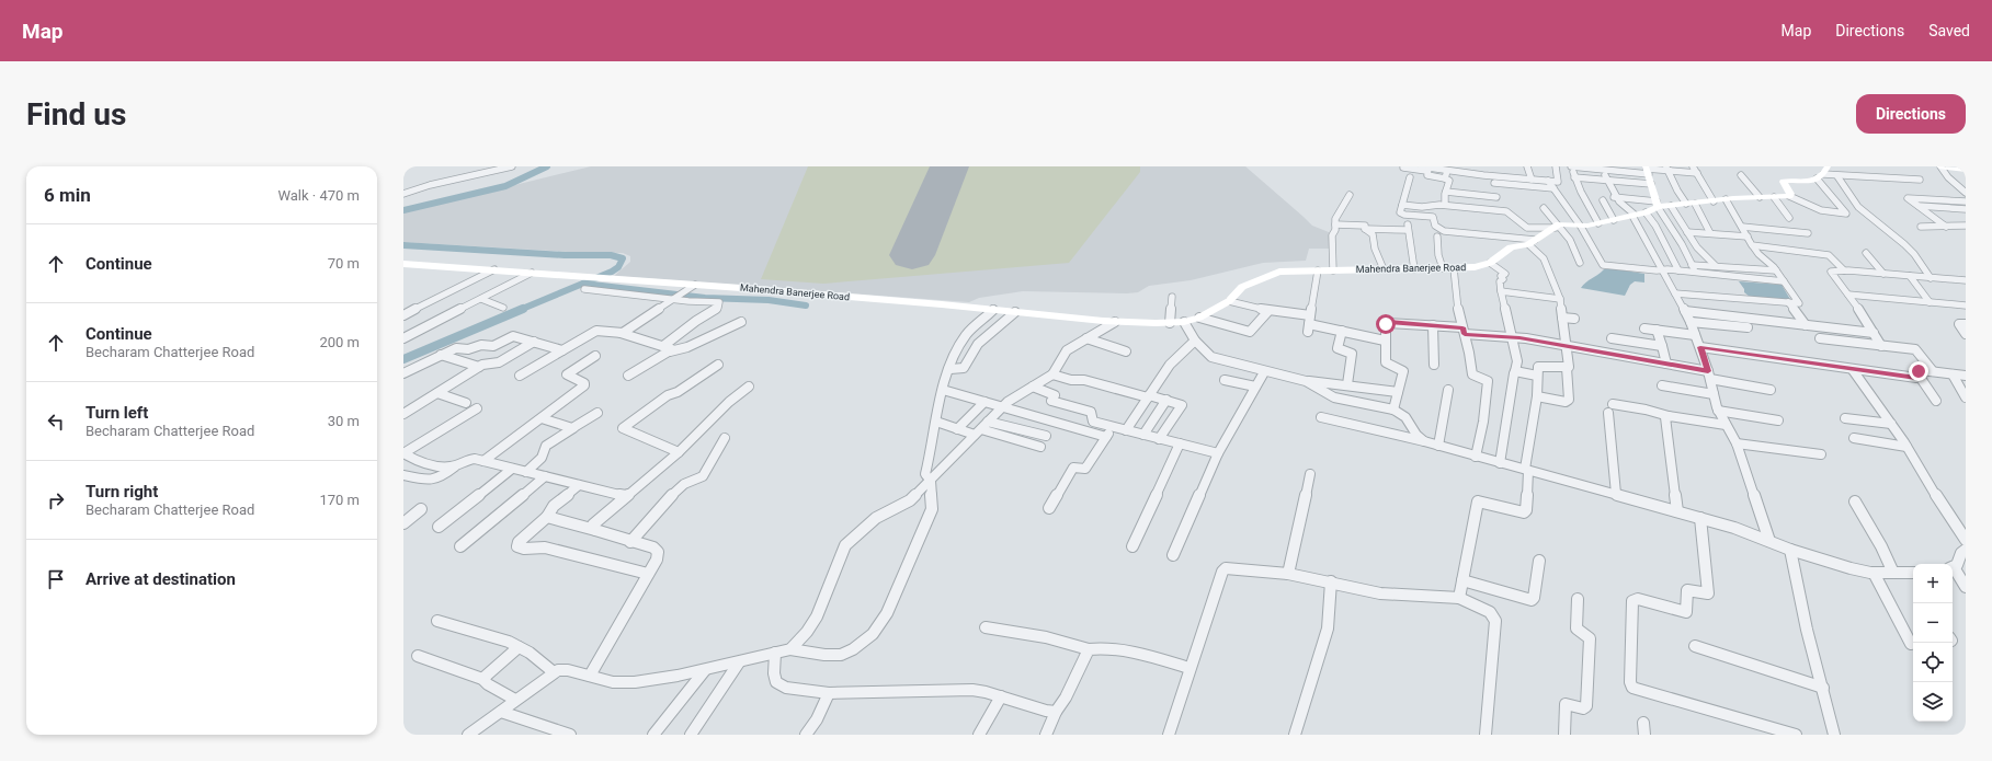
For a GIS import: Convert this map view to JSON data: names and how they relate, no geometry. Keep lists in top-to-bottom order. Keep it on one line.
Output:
{"streets":{"street":["Mahendra Banerjee Road"]},"page":{"header":"Map","nav":["Map","Directions","Saved"],"buttons":"Directions","title":"Find us","heading":["6 min","Walk · 470 m"],"list":[["Continue","70 m"],["Continue","Becharam Chatterjee Road","200 m"],["Turn left","Becharam Chatterjee Road","30 m"],["Turn right","Becharam Chatterjee Road","170 m"],"Arrive at destination"],"map_buttons":["+","−"]}}
